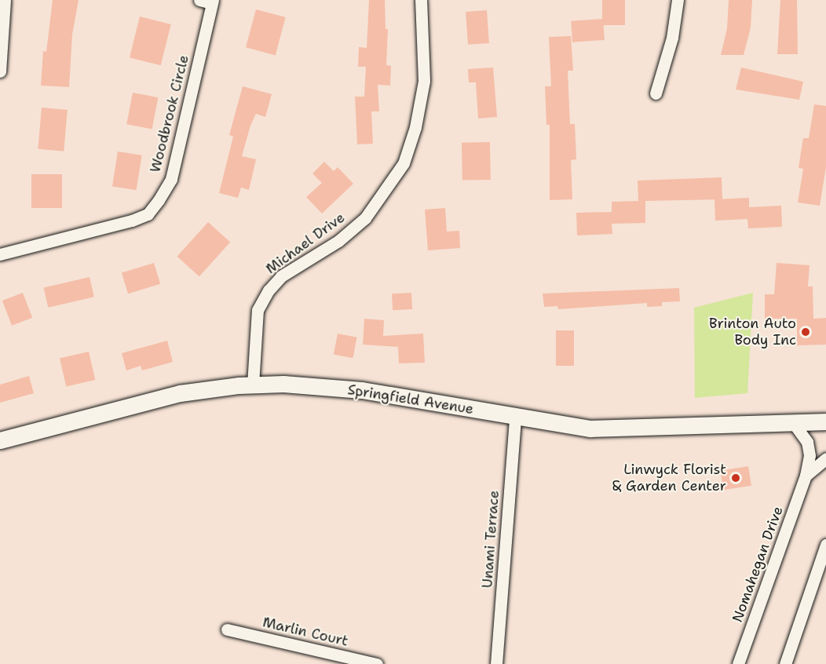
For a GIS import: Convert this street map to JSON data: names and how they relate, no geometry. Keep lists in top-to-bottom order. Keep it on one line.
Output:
{"streets":{"main road":["Springfield Avenue"],"street":["Woodbrook Circle","Michael Drive","Unami Terrace","Nomahegan Drive","Marlin Court"]},"crossings":[["Michael Drive","Springfield Avenue"],["Springfield Avenue","Unami Terrace"],["Springfield Avenue","Nomahegan Drive"]],"places":["Brinton Auto Body Inc","Linwyck Florist & Garden Center"]}
